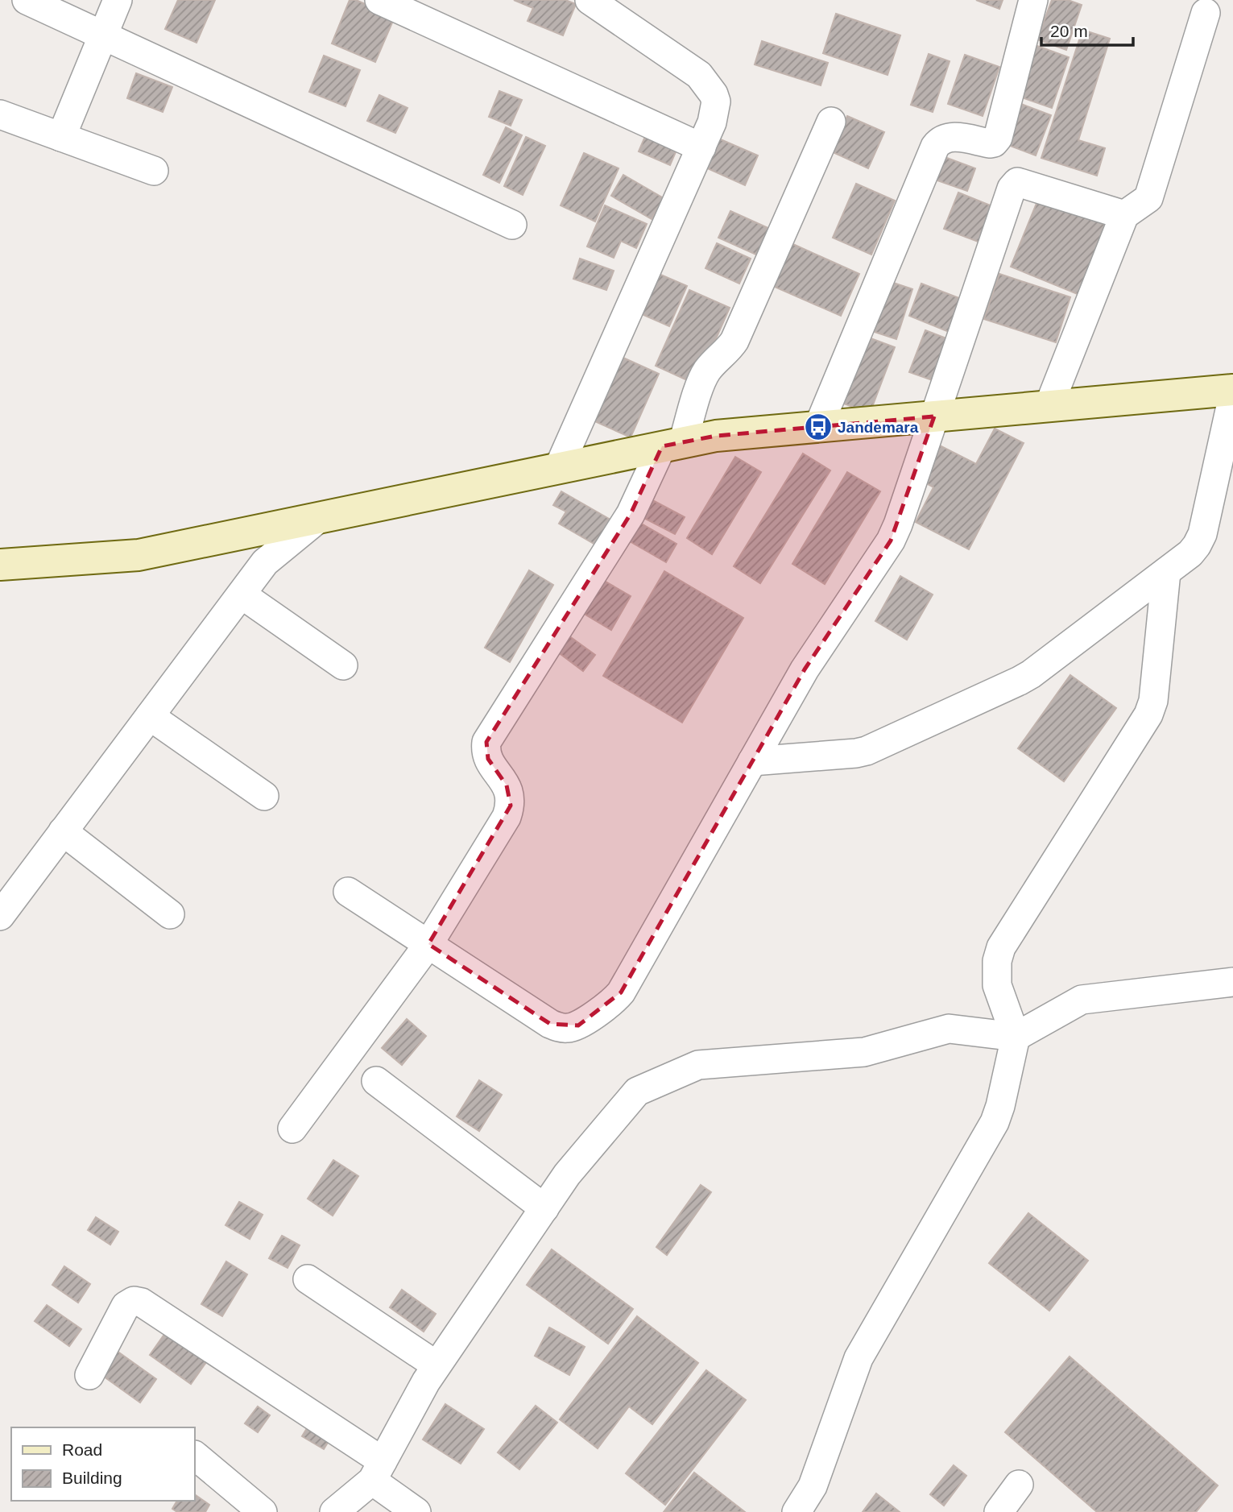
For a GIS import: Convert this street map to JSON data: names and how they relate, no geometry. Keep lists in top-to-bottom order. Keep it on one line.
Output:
{"places":{"bus stop":["Jandemara"]},"legend":["Road","Building"],"scale_bar":"20 m"}
